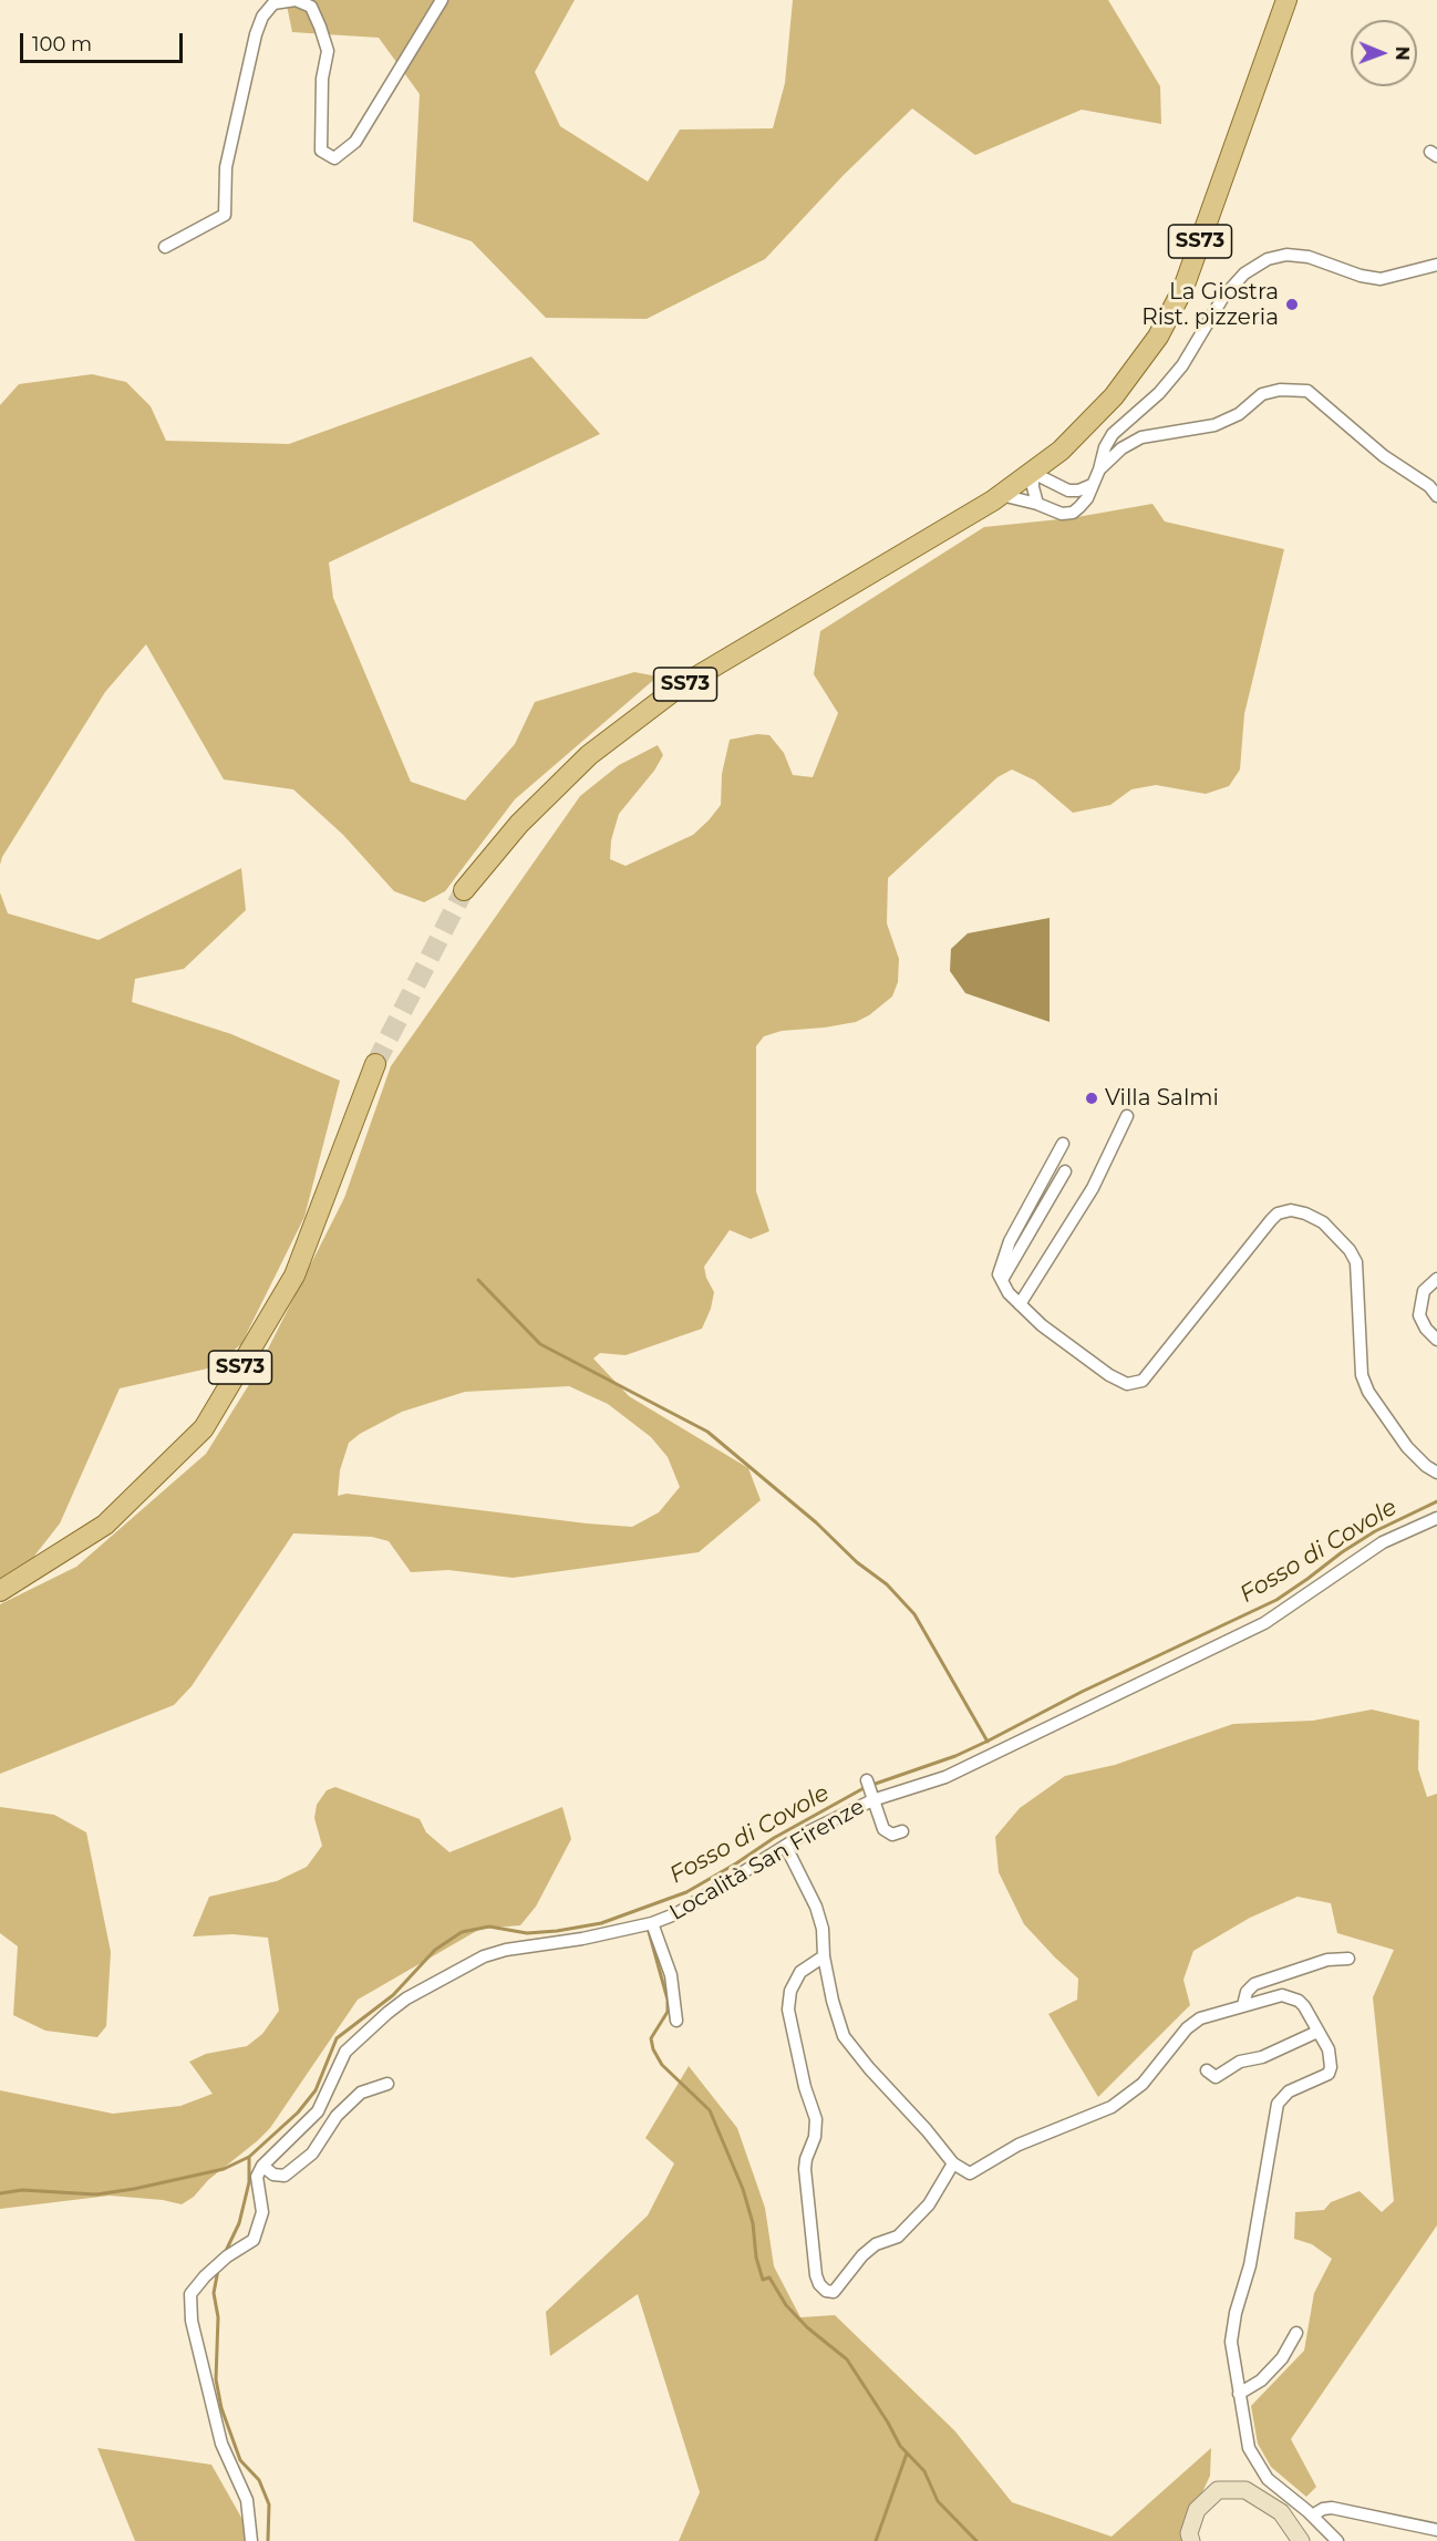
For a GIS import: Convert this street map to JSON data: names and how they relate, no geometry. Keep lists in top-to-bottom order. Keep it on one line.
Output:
{"streets":{"main road":["SS73"],"street":["Località San Firenze"]},"water":["Fosso di Covole"],"places":["La Giostra Rist. pizzeria","Villa Salmi"],"scale_bar":"100 m","north":"right"}
